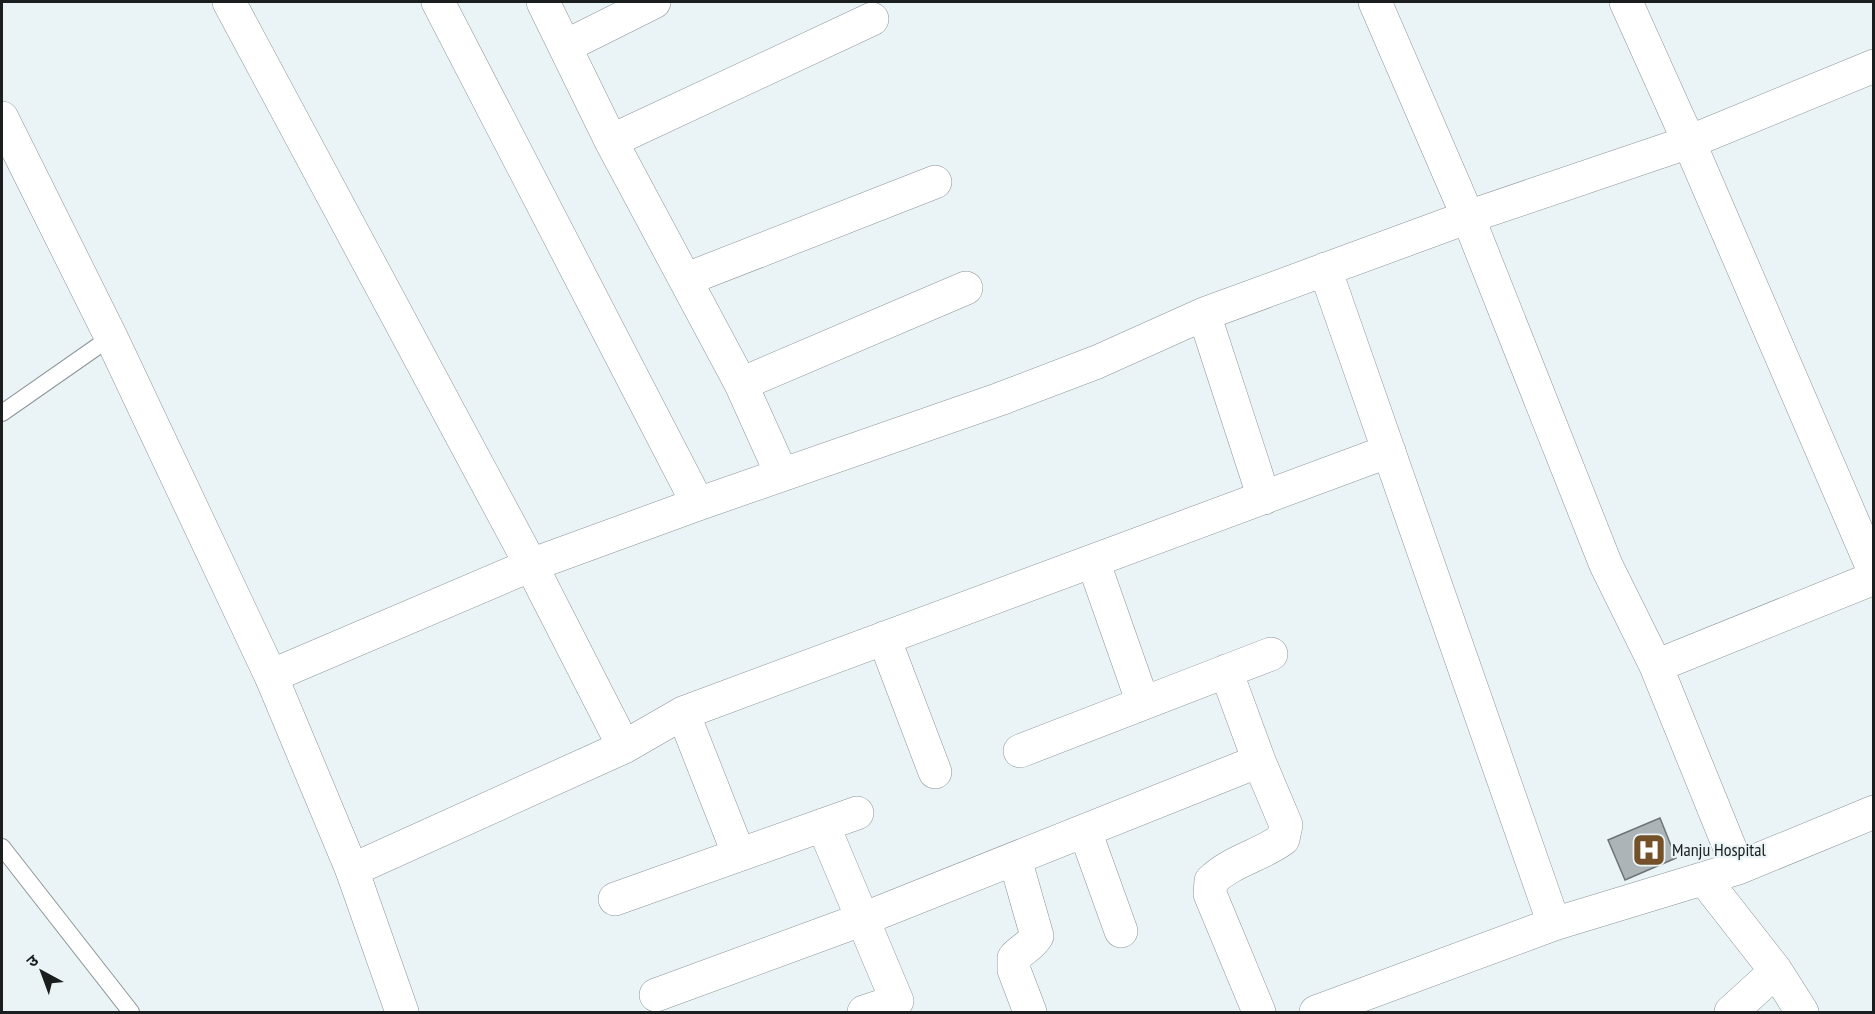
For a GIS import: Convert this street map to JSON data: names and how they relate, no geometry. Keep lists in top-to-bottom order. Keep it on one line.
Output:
{"places":{"hospital":["Manju Hospital"]},"north":"top left"}
